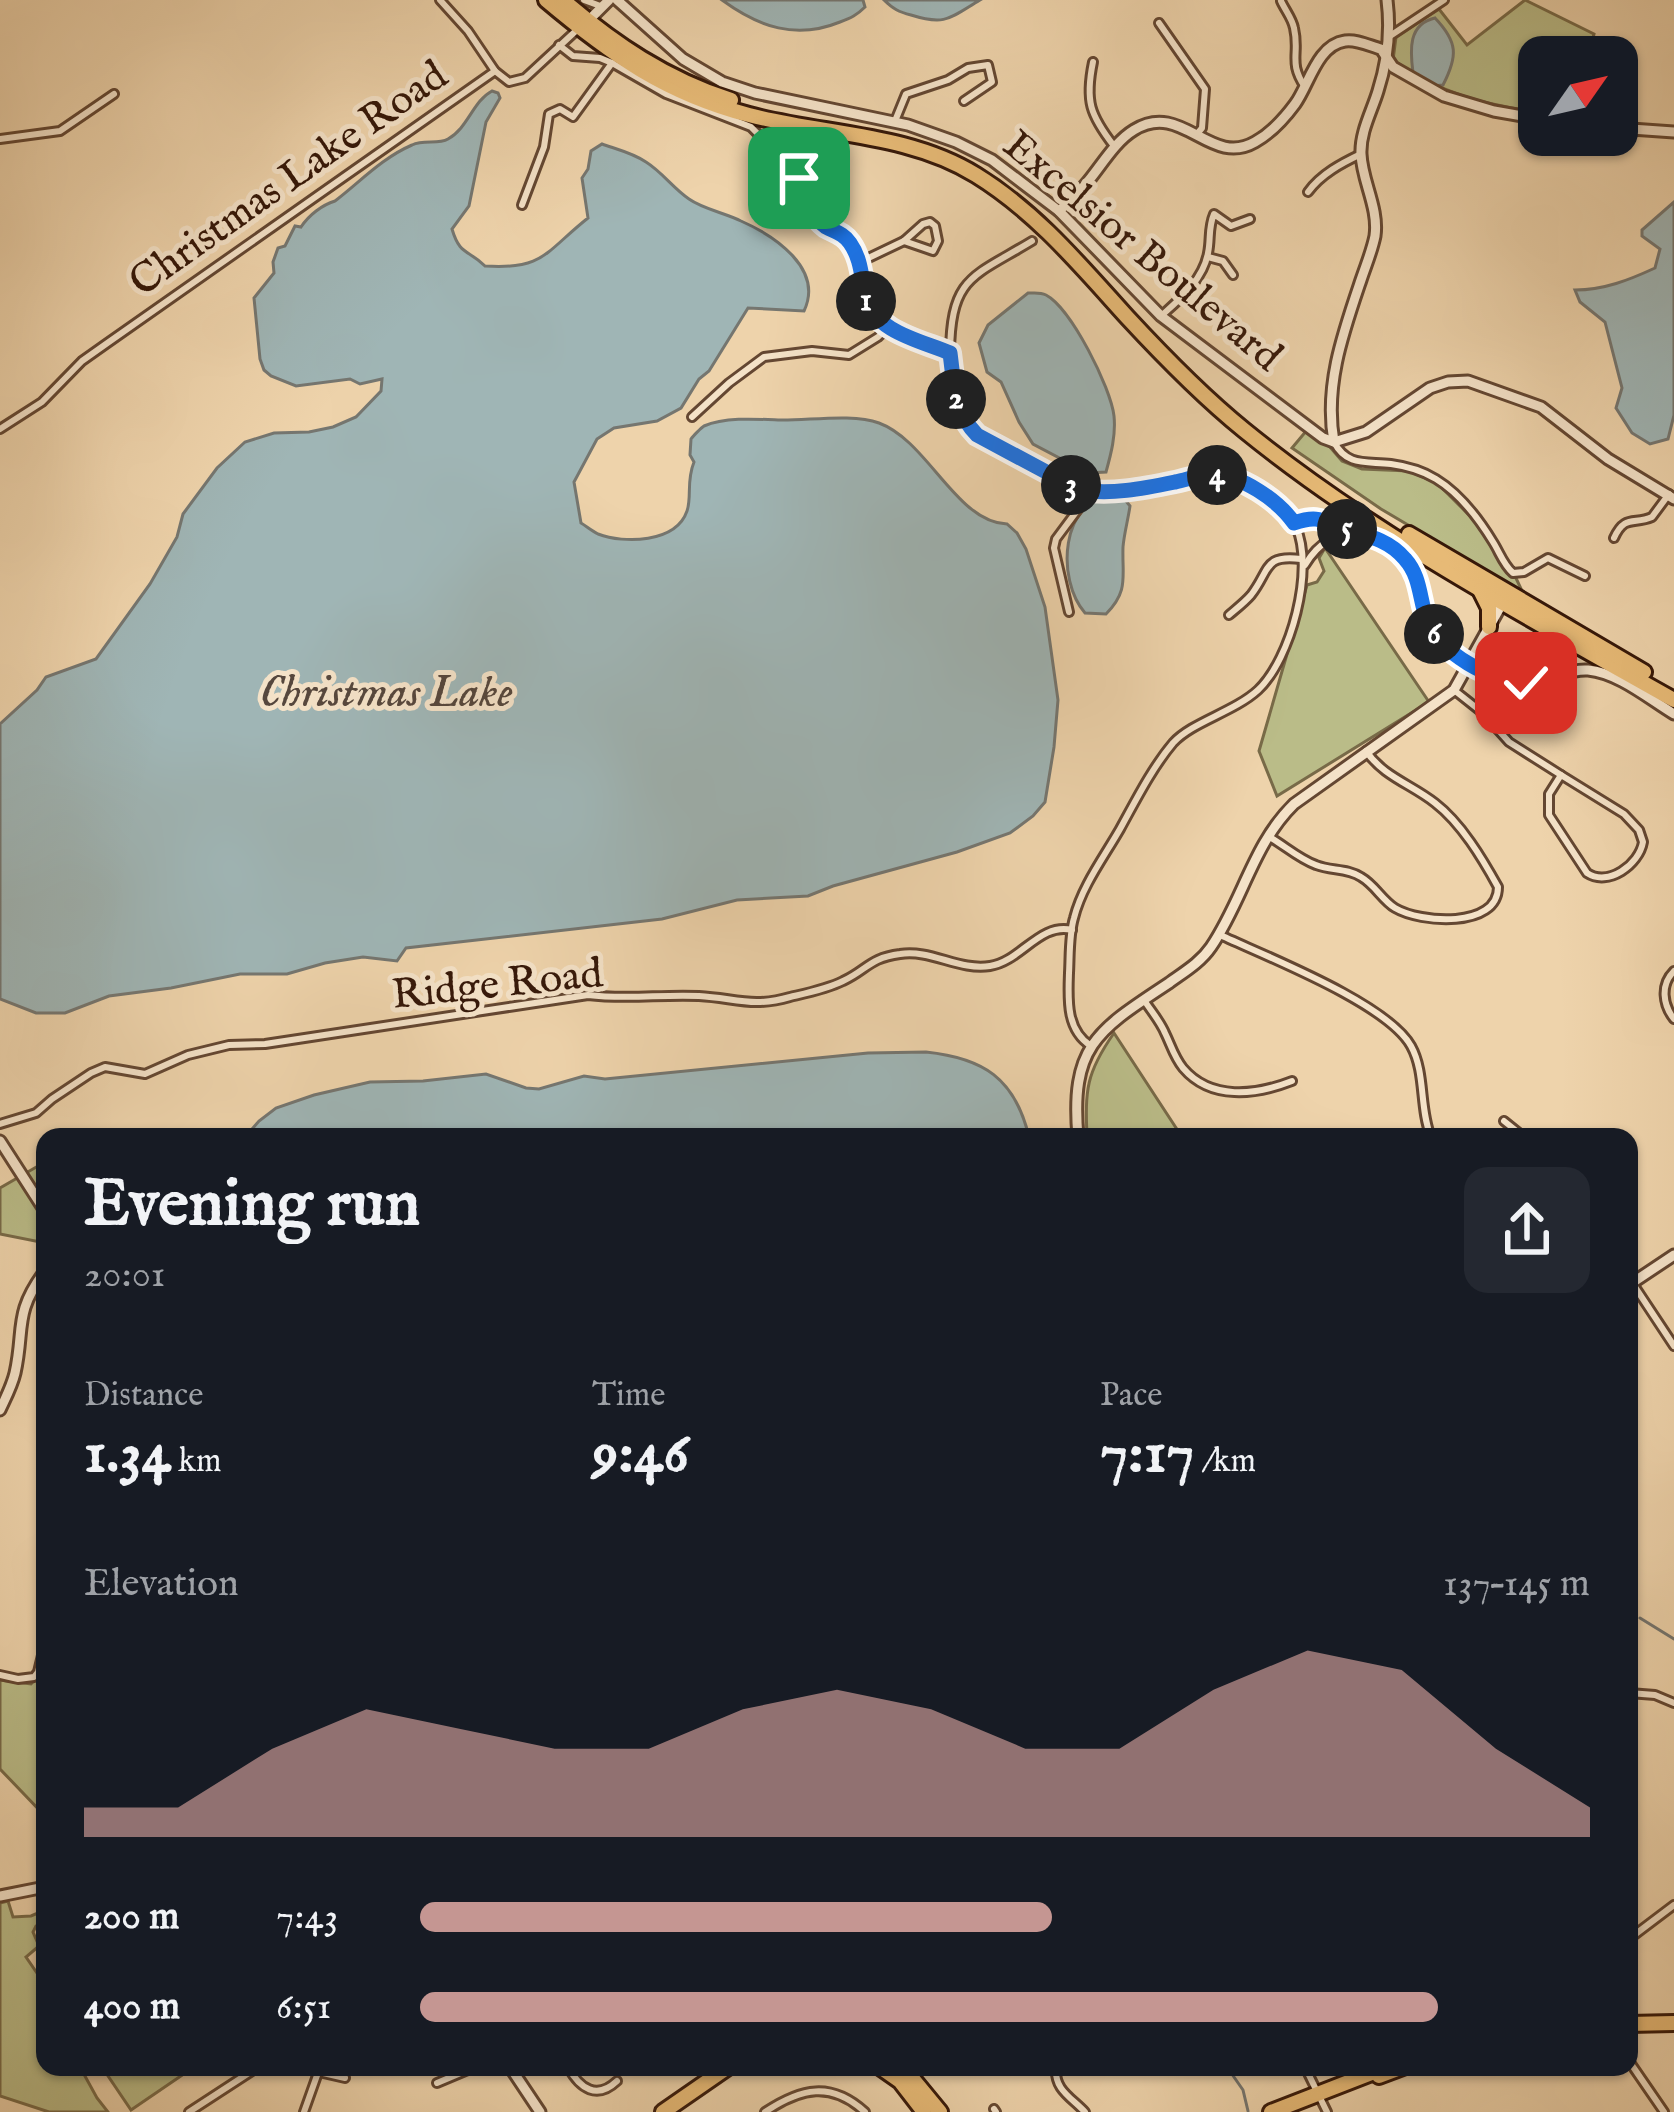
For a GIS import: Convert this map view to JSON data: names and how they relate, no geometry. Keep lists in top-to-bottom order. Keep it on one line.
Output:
{"streets":{"street":["Christmas Lake Road","Excelsior Boulevard","Ridge Road"]},"crossings":[["Christmas Lake Road","Excelsior Boulevard"]],"water":["Christmas Lake"],"north":"top right","page":{"pins":["1","2","4","3","5","6"],"heading":["Evening run","20:01"],"stats":[["Distance","1.34 km"],["Time","9:46"],["Pace","7:17 /km"]],"chart":["Elevation","137–145 m"],"list":[{"name":"200 m","note":"7:43"},{"name":"400 m","note":"6:51"}]}}
